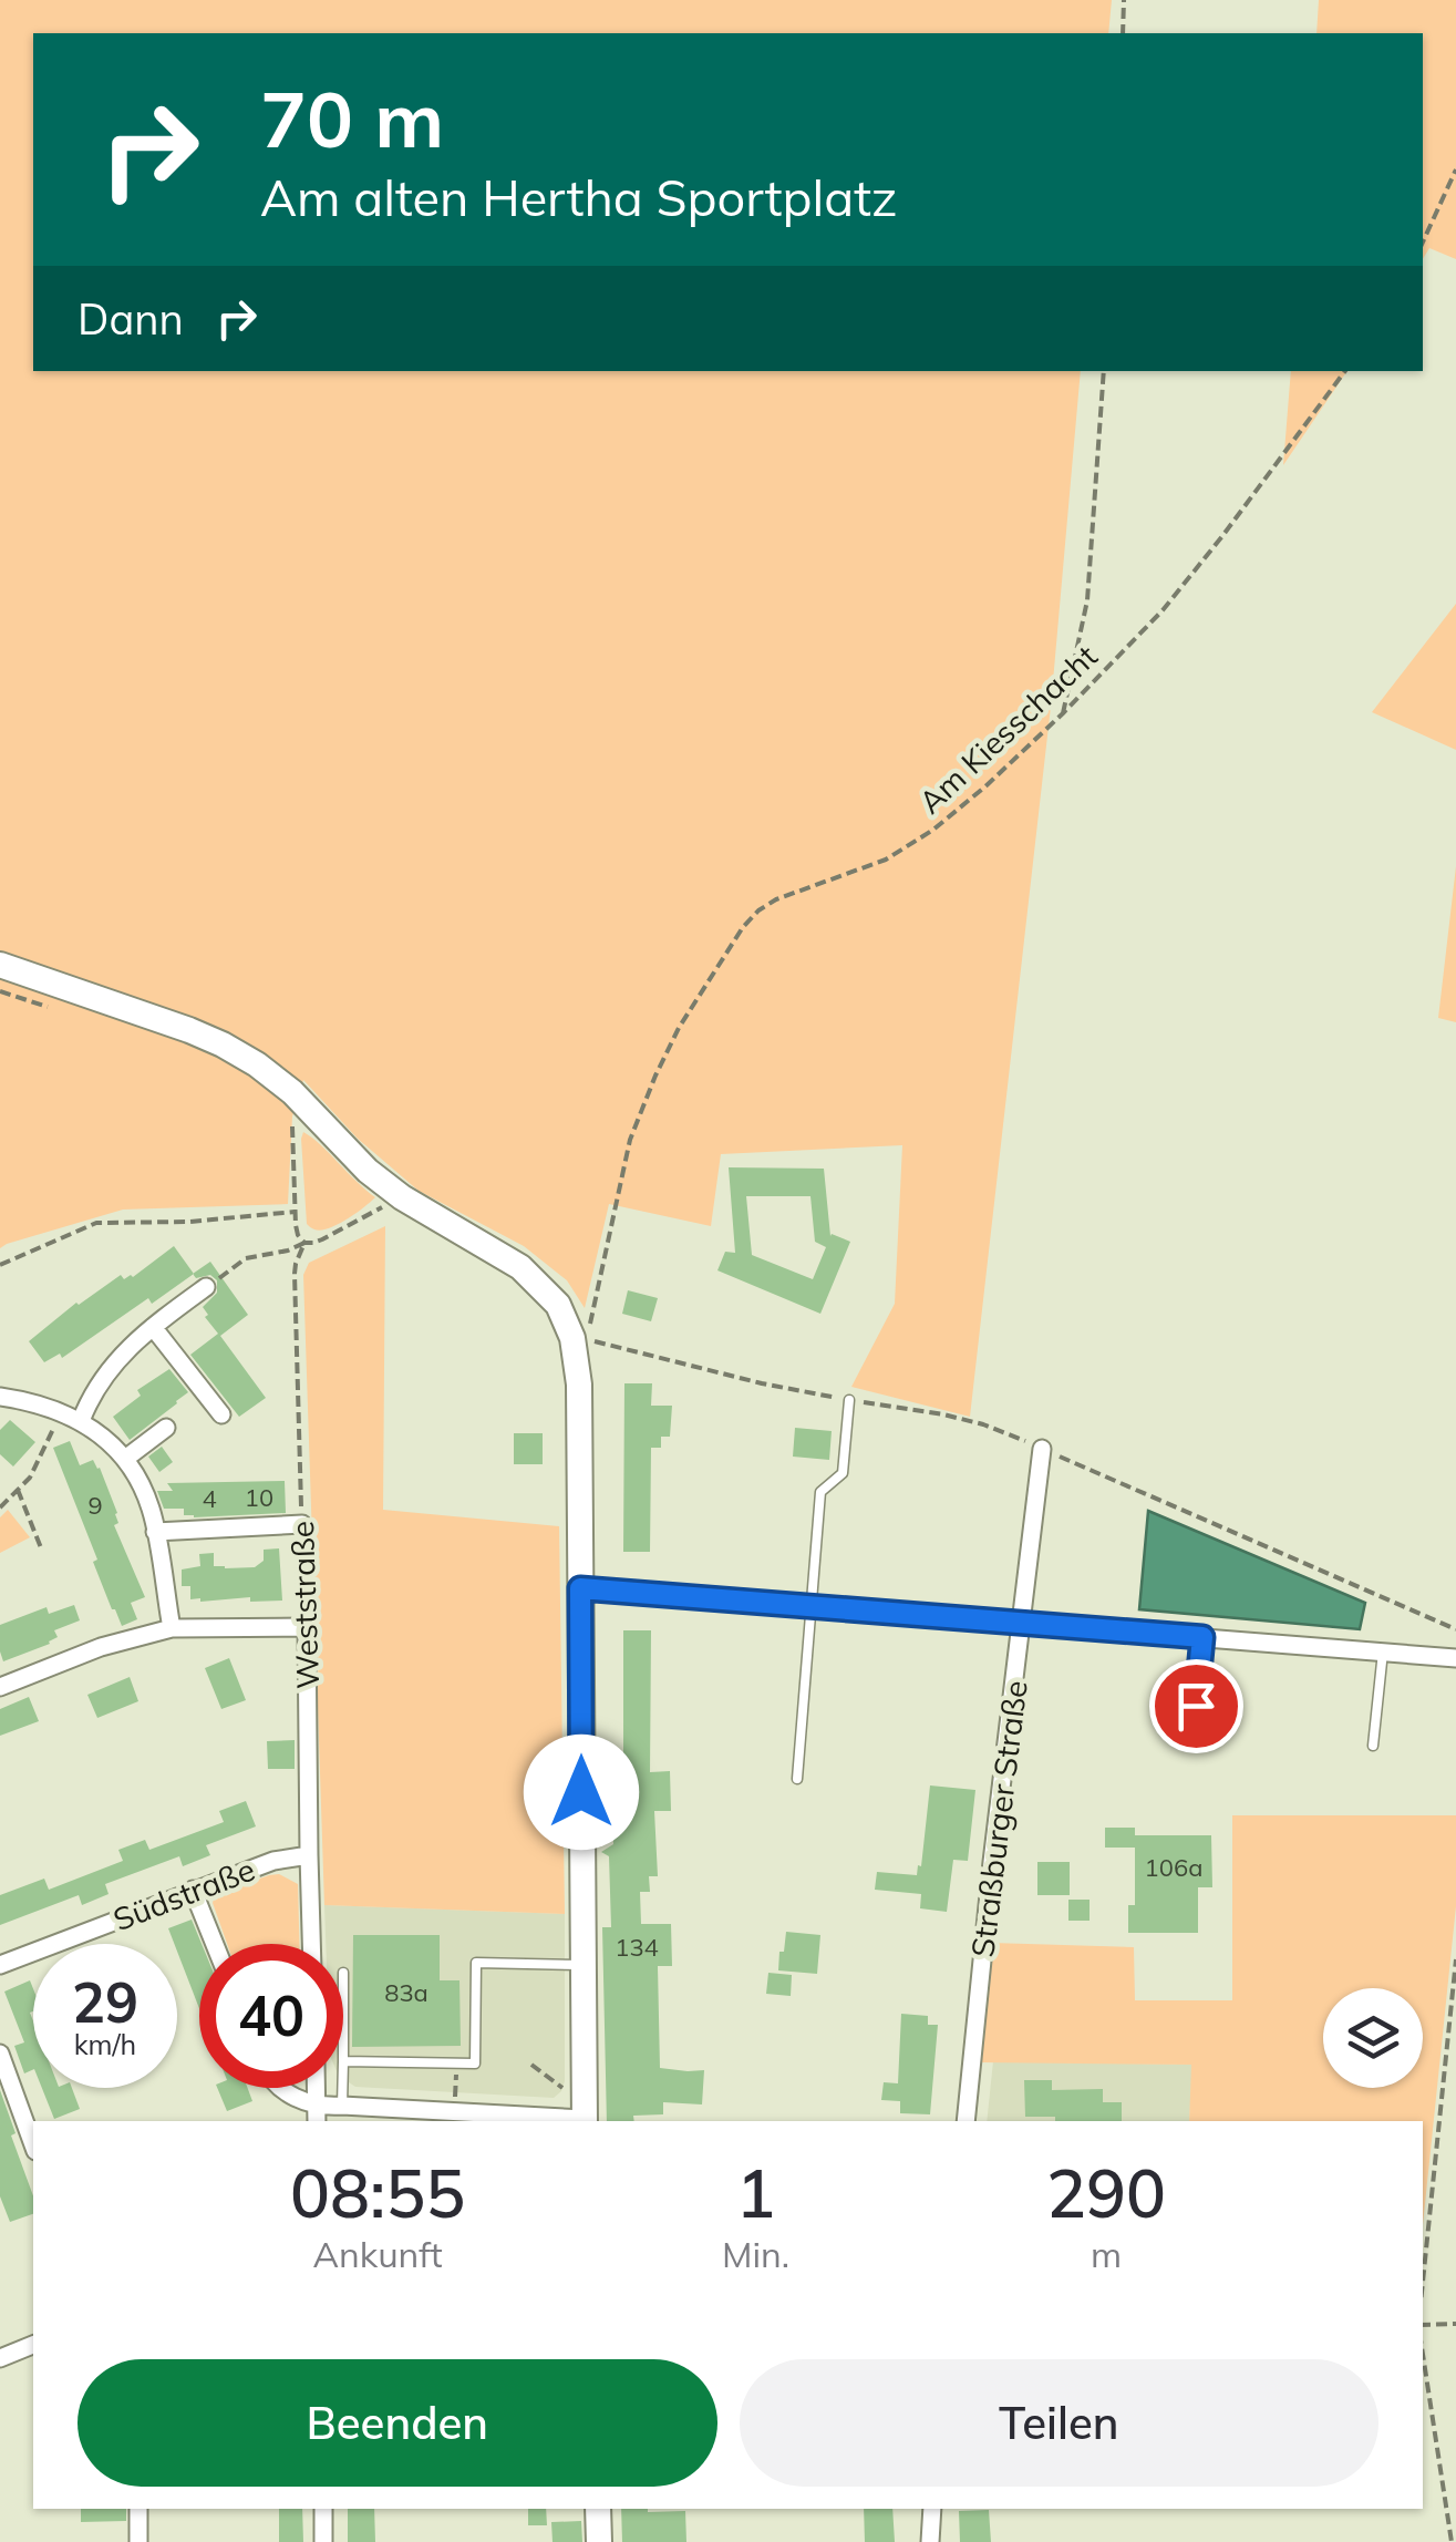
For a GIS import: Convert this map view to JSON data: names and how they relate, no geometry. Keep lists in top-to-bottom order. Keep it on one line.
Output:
{"streets":{"street":["Weststraße","Straßburger Straße","Südstraße"],"path":["Am Kiesschacht"]},"crossings":[["Weststraße","Südstraße"]],"house_numbers":["10","4","9","106a","134","83a"],"page":{"turn":["70 m","Am alten Hertha Sportplatz"],"then":"Dann","speed":"29 km/h","limit":"40","eta":["08:55","Ankunft","1","Min.","290","m"],"buttons":["Beenden","Teilen"]}}
